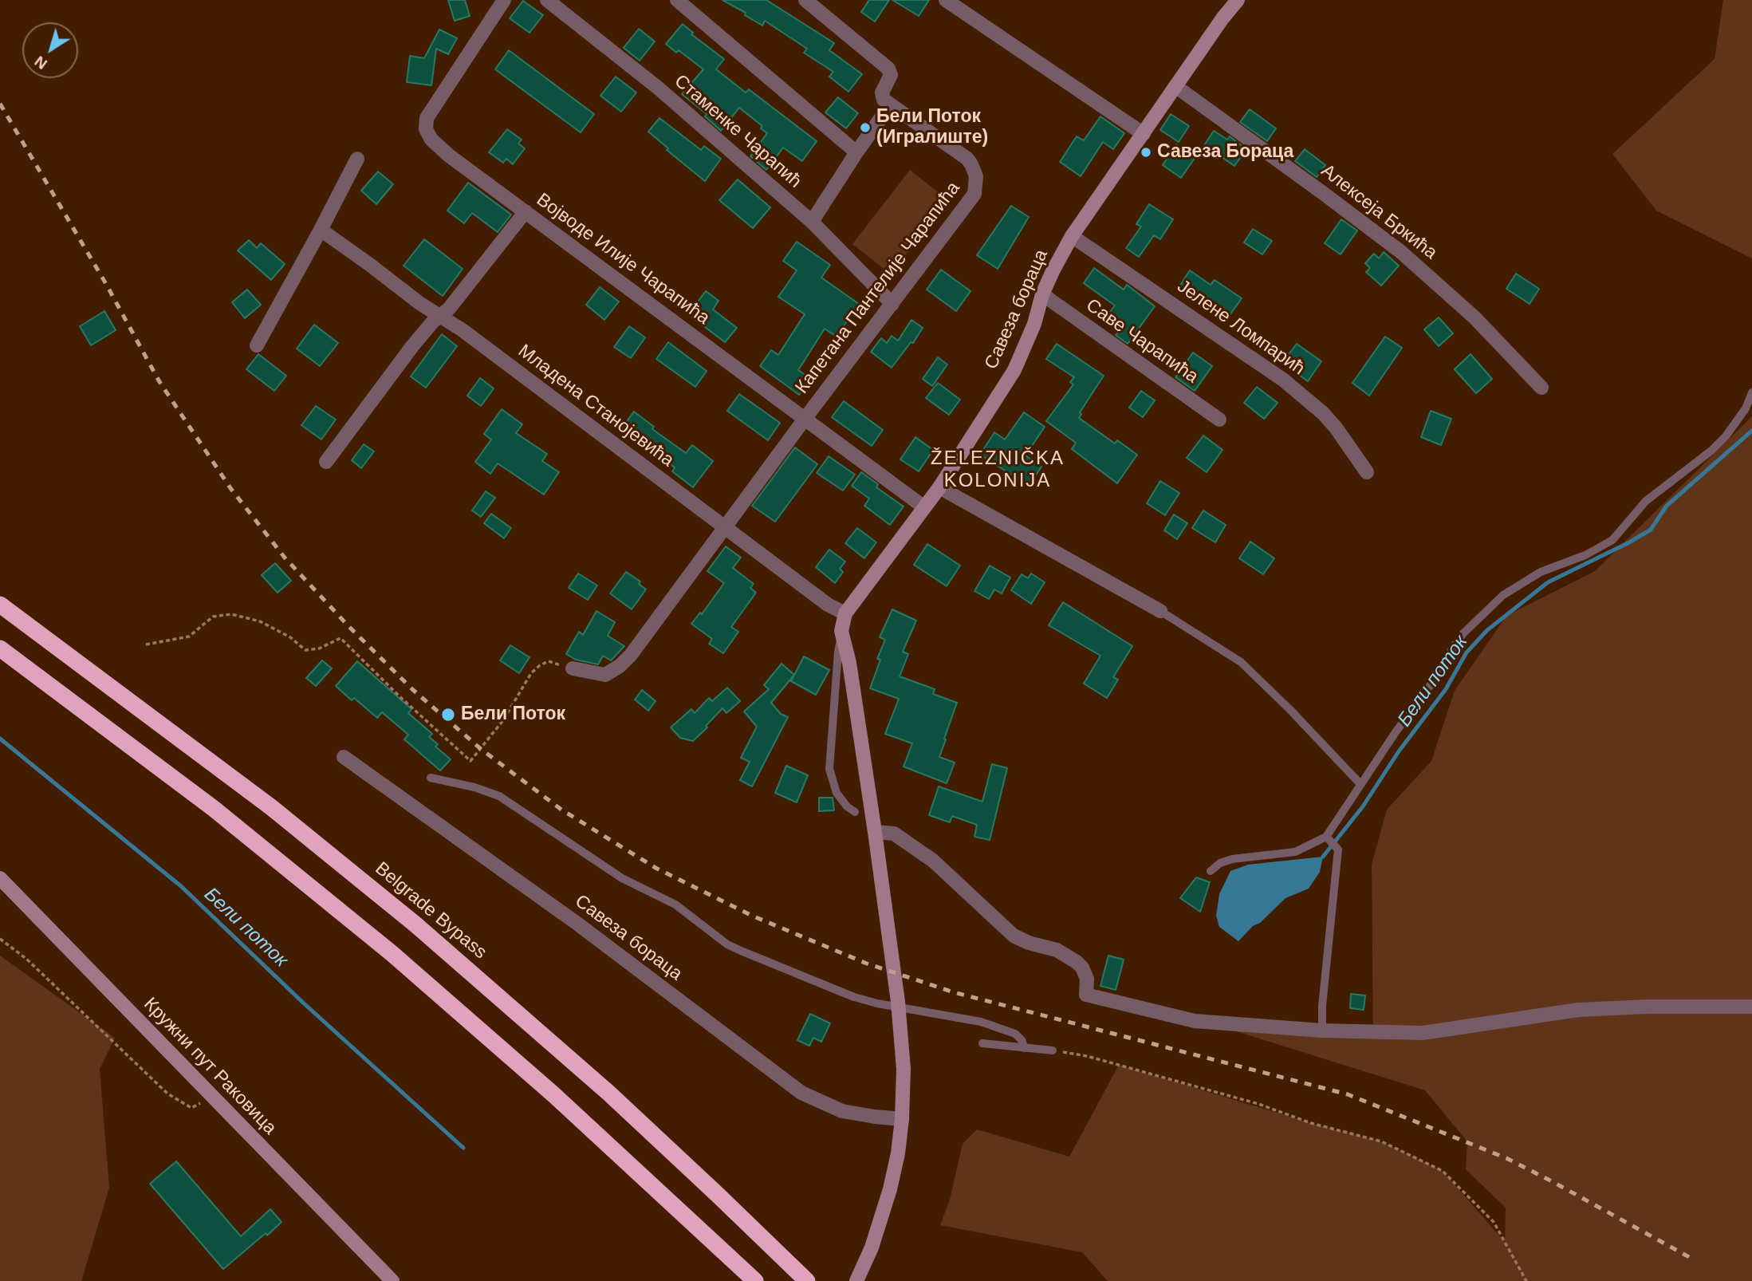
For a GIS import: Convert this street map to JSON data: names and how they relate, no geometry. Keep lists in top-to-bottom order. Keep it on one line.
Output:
{"streets":{"highway":["Belgrade Bypass"],"street":["Стаменке Чарапић","Алексеја Бркића","Војводе Илије Чарапића","Капетана Пантелије Чарапића","Савеза бораца","Јелене Ломпарић","Саве Чарапића","Младена Станојевића","Кружни пут Раковица"]},"crossings":[["Стаменке Чарапић","Капетана Пантелије Чарапића"],["Алексеја Бркића","Савеза бораца"],["Војводе Илије Чарапића","Капетана Пантелије Чарапића"],["Војводе Илије Чарапића","Савеза бораца"],["Капетана Пантелије Чарапића","Младена Станојевића"],["Савеза бораца","Јелене Ломпарић"],["Савеза бораца","Саве Чарапића"],["Савеза бораца","Младена Станојевића"]],"districts":["ŽELEZNIČKA KOLONIJA"],"water":["Бели поток"],"places":["Бели Поток (Игралиште)","Савеза Бораца","Бели Поток"],"north":"bottom left"}
